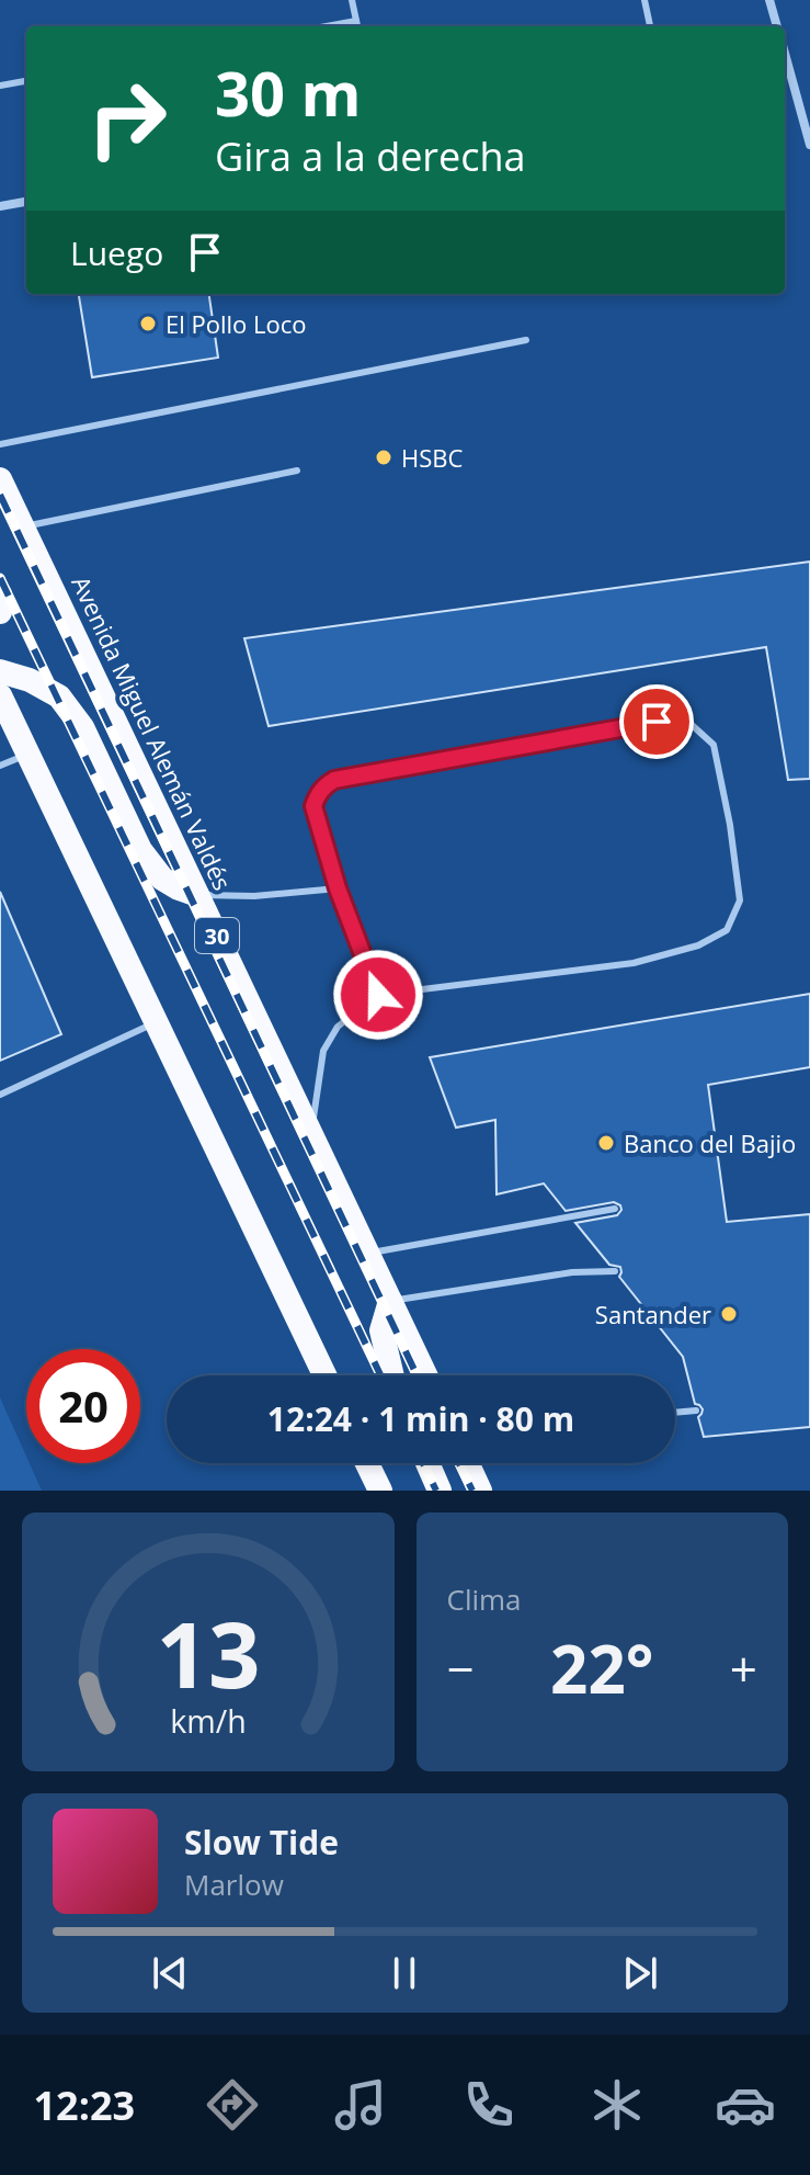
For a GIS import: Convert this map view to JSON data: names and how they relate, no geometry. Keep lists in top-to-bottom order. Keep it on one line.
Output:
{"streets":{"highway":["Avenida Miguel Alemán Valdés","30"]},"places":["El Pollo Loco","HSBC","Banco del Bajio","Santander"],"page":{"turn":["30 m","Gira a la derecha"],"then":"Luego","limit":"20","trip":"12:24 · 1 min · 80 m","tile":"Clima","heat":["−","22°","+"],"song":["Slow Tide","Marlow"],"tabs":"12:23","gauge":["13","km/h"]}}
